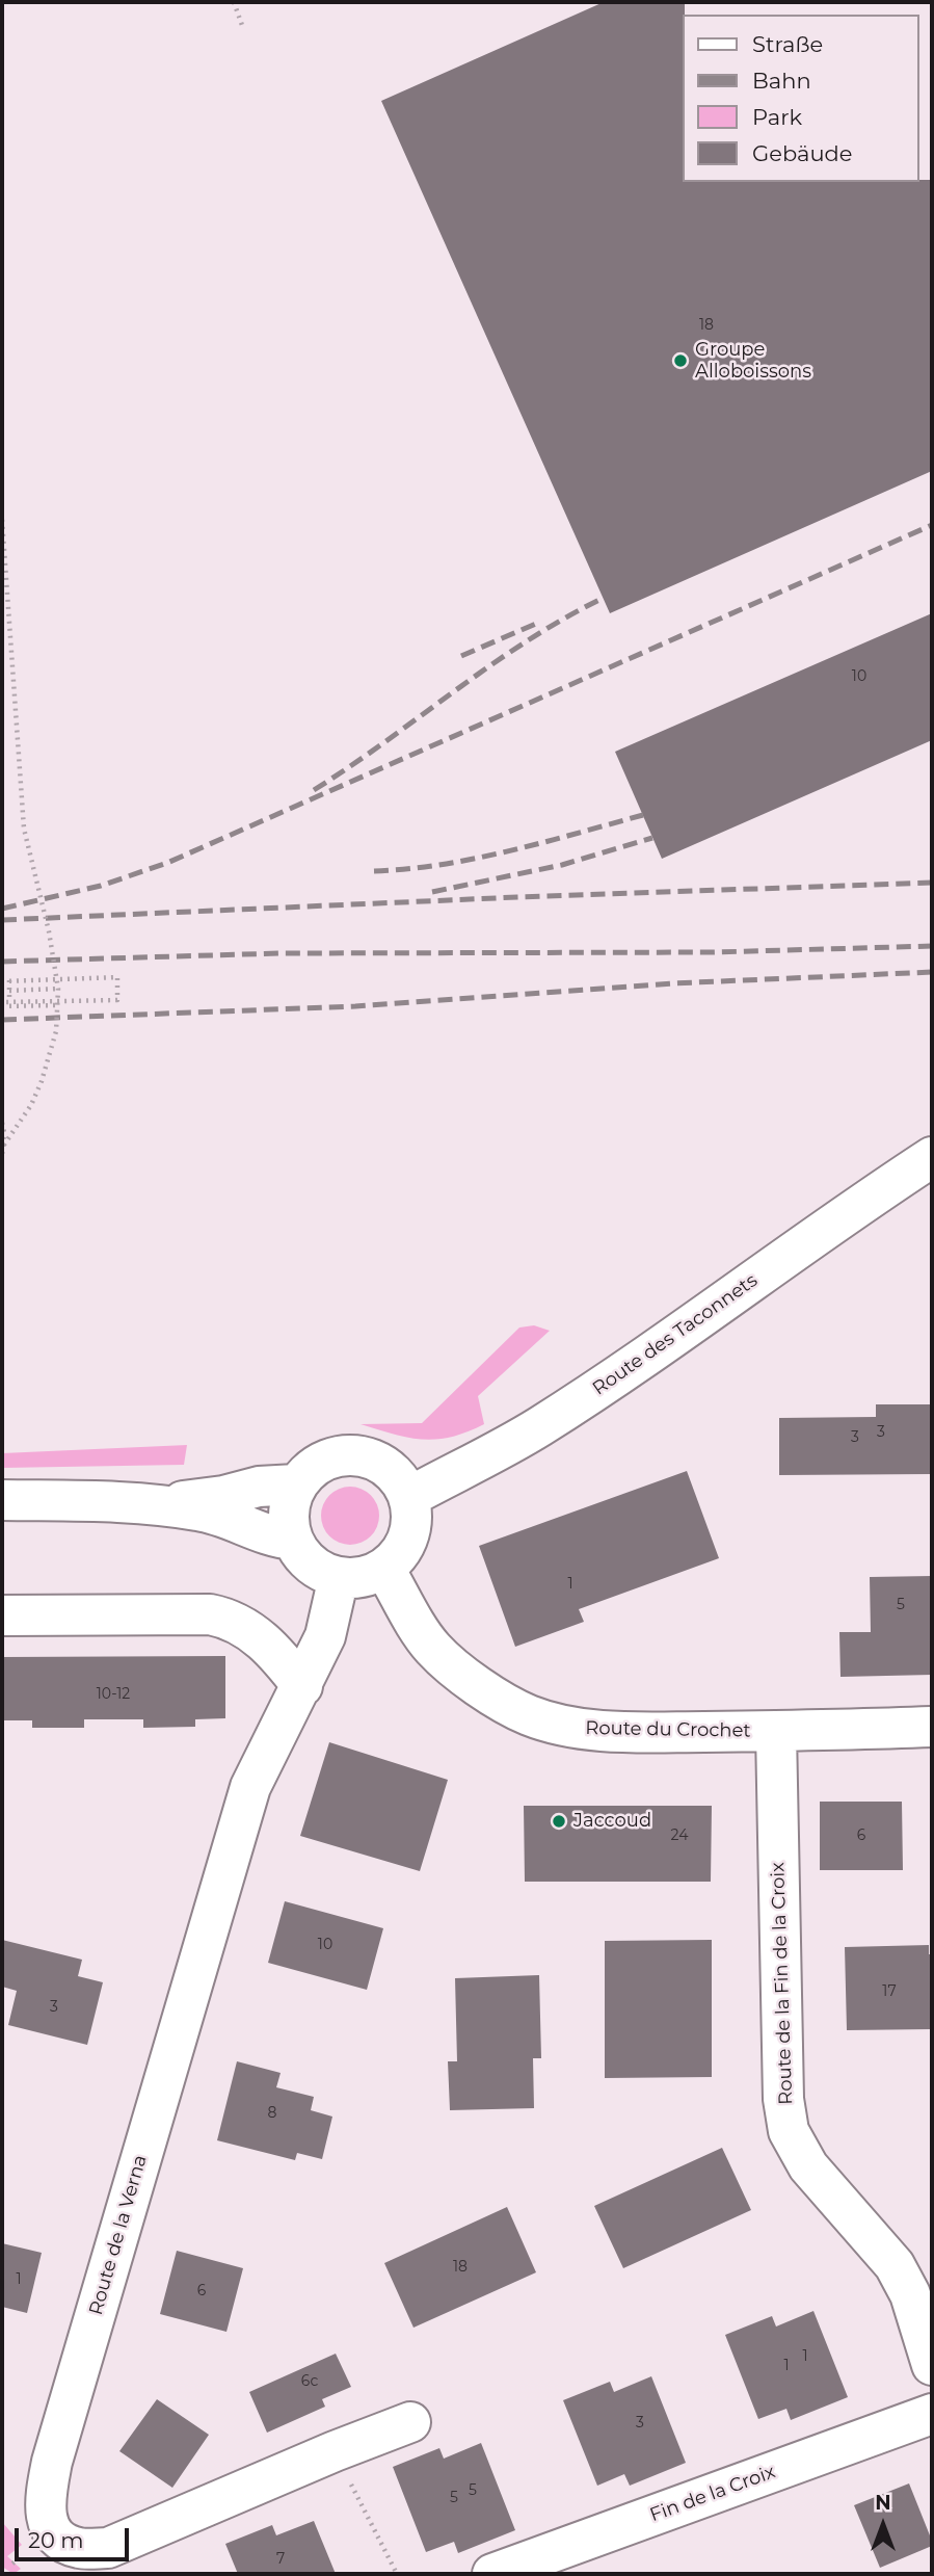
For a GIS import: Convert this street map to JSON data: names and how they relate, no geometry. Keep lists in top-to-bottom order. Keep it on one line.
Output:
{"streets":{"street":["Route des Taconnets","Route du Crochet","Route de la Fin de la Croix","Route de la Verna","Fin de la Croix"]},"crossings":[["Route des Taconnets","Route du Crochet"],["Route des Taconnets","Route de la Verna"],["Route du Crochet","Route de la Fin de la Croix"],["Route du Crochet","Route de la Verna"]],"places":["Groupe Alloboissons","Jaccoud"],"house_numbers":["18","10","3","3","1","5","10-12","24","6","10","17","3","8","18","1","6","1","1","6c","3","5","5","7"],"legend":["Straße","Bahn","Park","Gebäude"],"scale_bar":"20 m","north":"top"}
